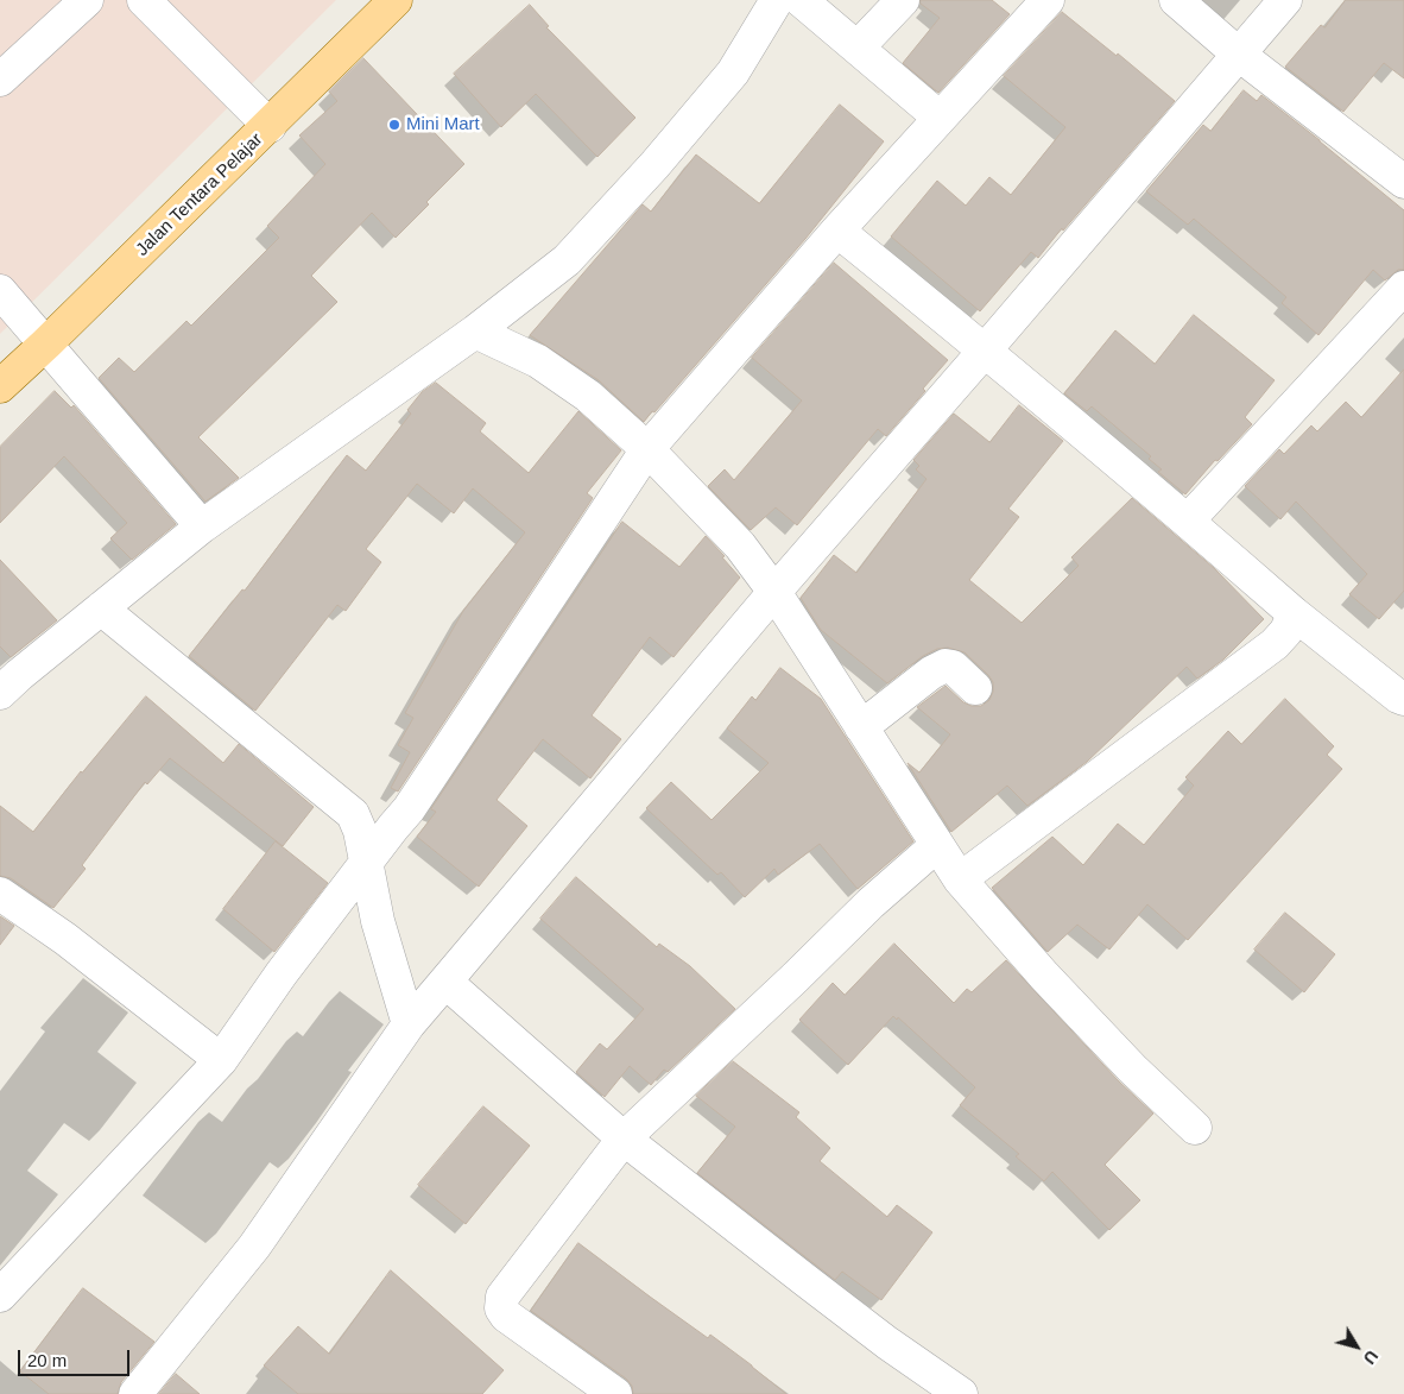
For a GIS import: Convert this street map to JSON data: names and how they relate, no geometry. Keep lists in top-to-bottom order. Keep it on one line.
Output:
{"streets":{"main road":["Jalan Tentara Pelajar"]},"places":["Mini Mart"],"scale_bar":"20 m","north":"bottom right"}
